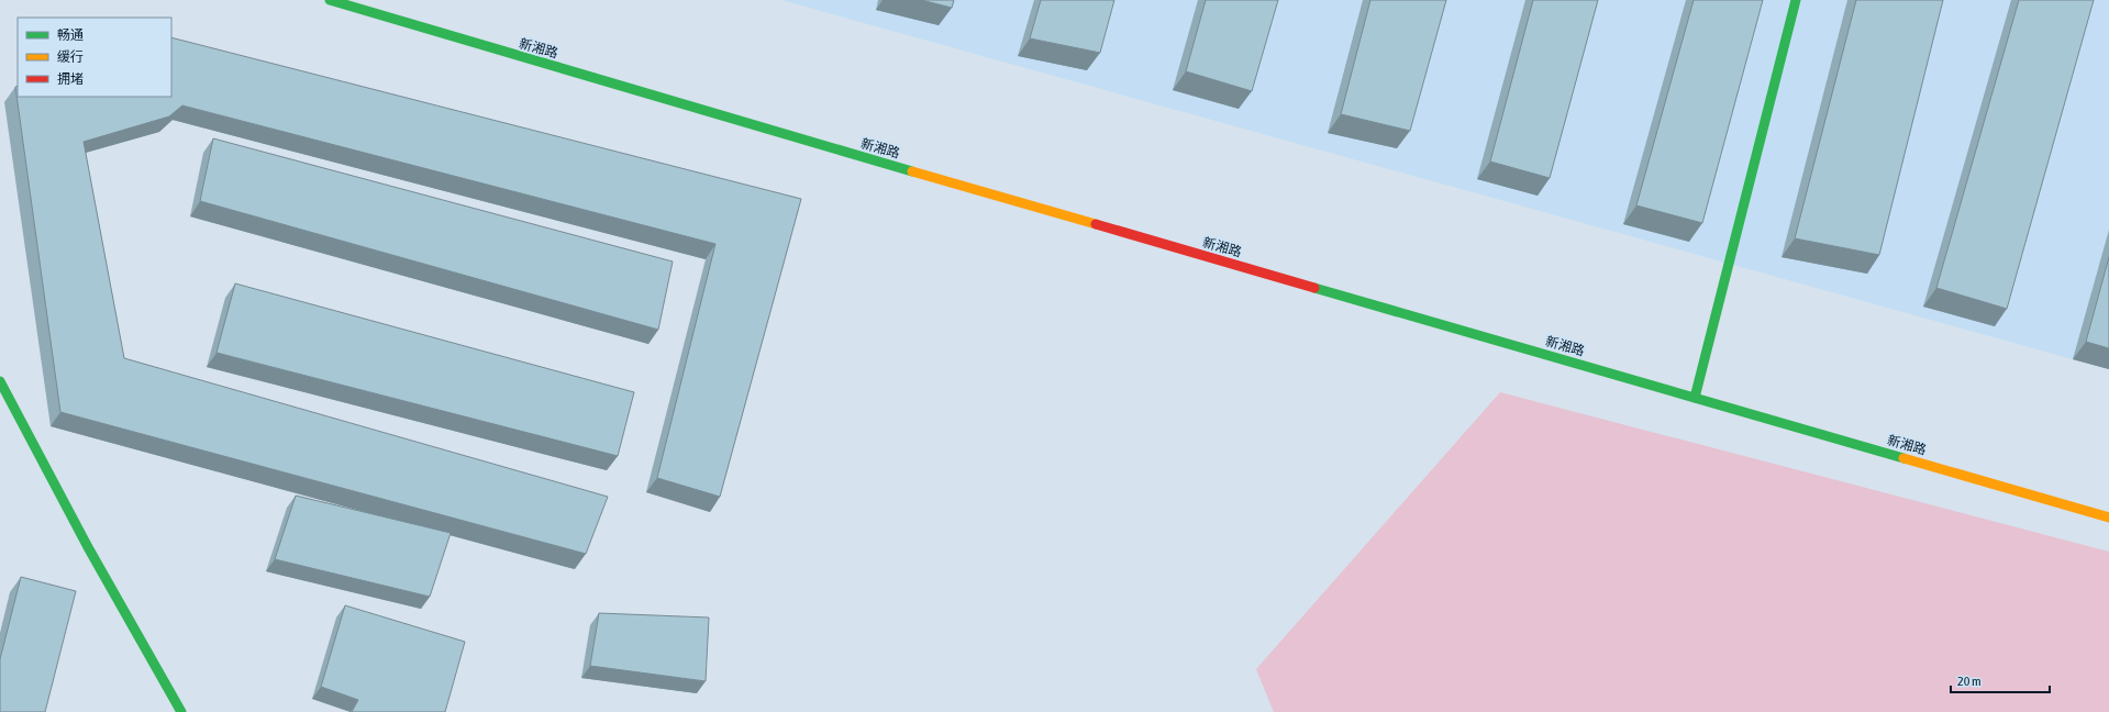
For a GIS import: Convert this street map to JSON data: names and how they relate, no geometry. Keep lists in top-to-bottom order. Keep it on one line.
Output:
{"streets":{"main road":["新湘路"]},"legend":["畅通","缓行","拥堵"],"scale_bar":"20 m"}
